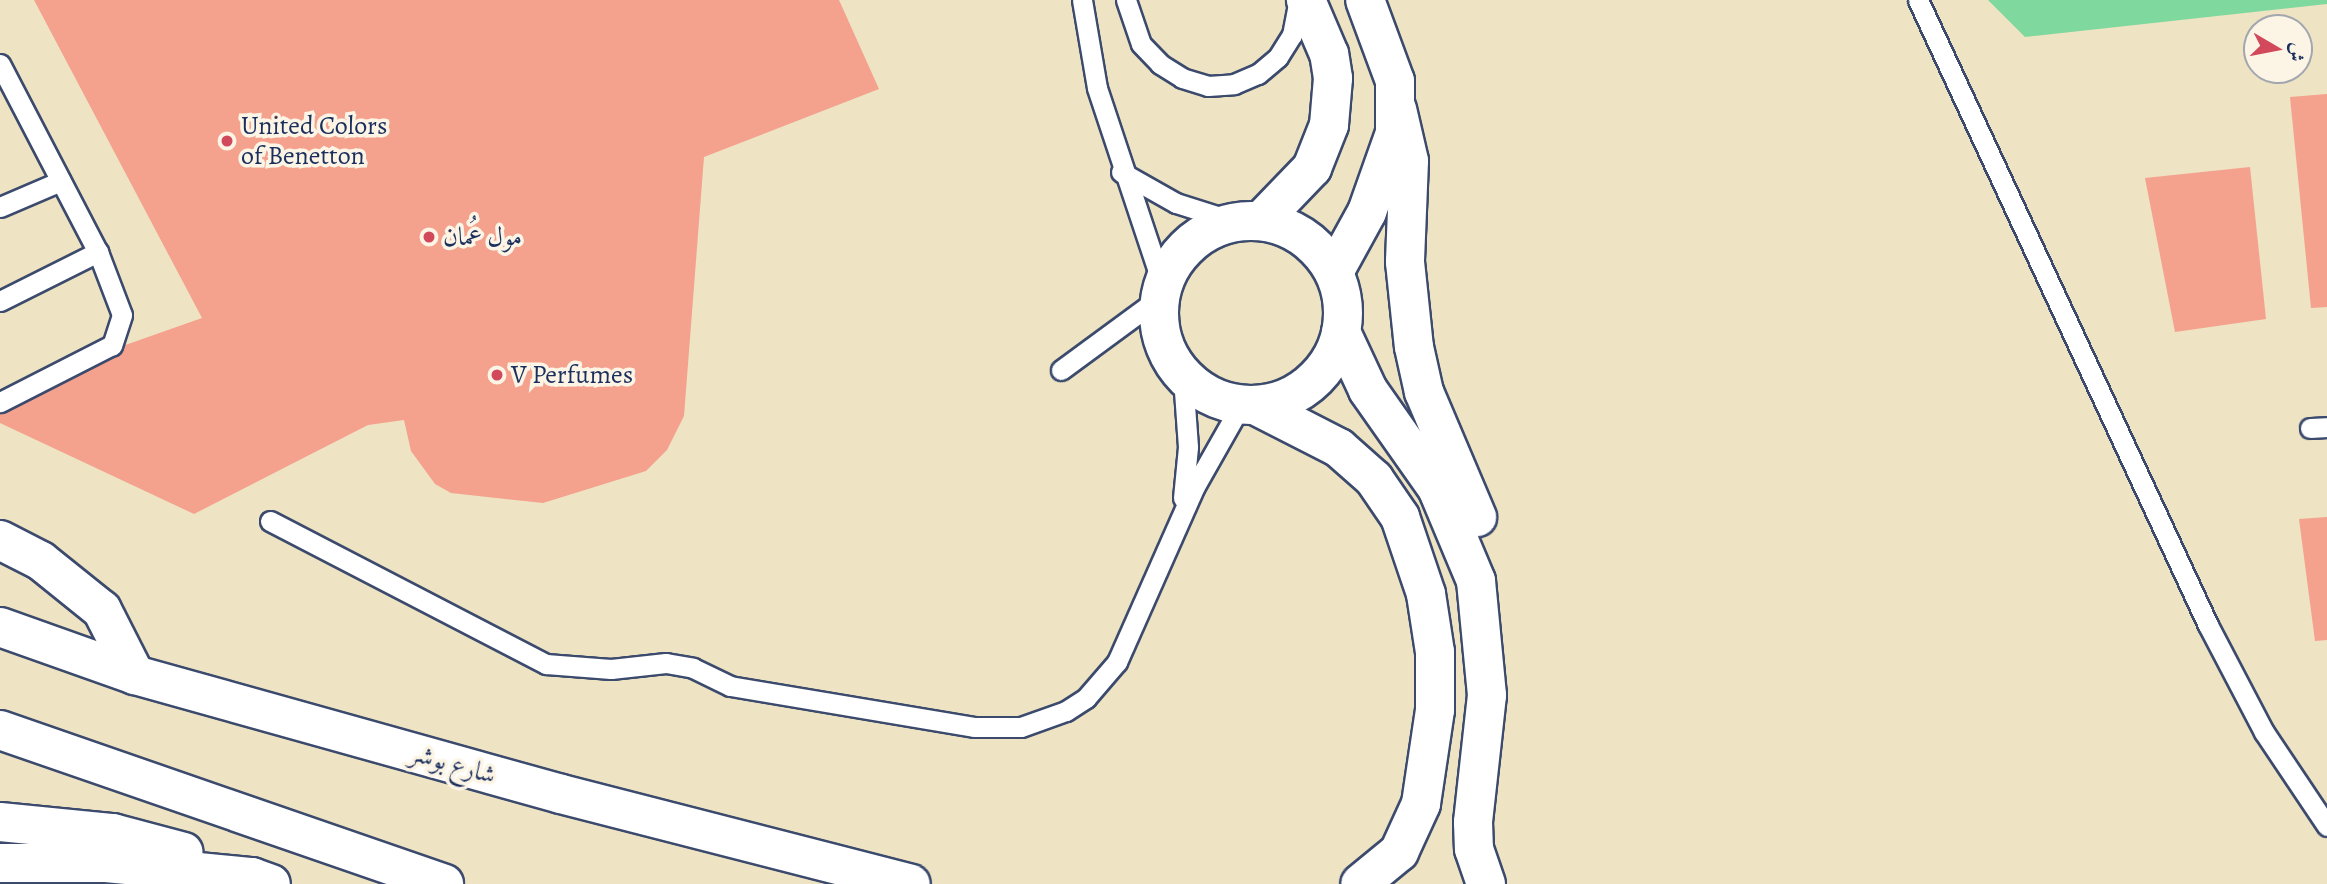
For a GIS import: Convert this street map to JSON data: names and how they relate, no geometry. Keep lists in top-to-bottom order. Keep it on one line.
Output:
{"streets":{"main road":["شارع بوشر"]},"places":["United Colors of Benetton","مول عُمان","V Perfumes"],"north":"right"}
